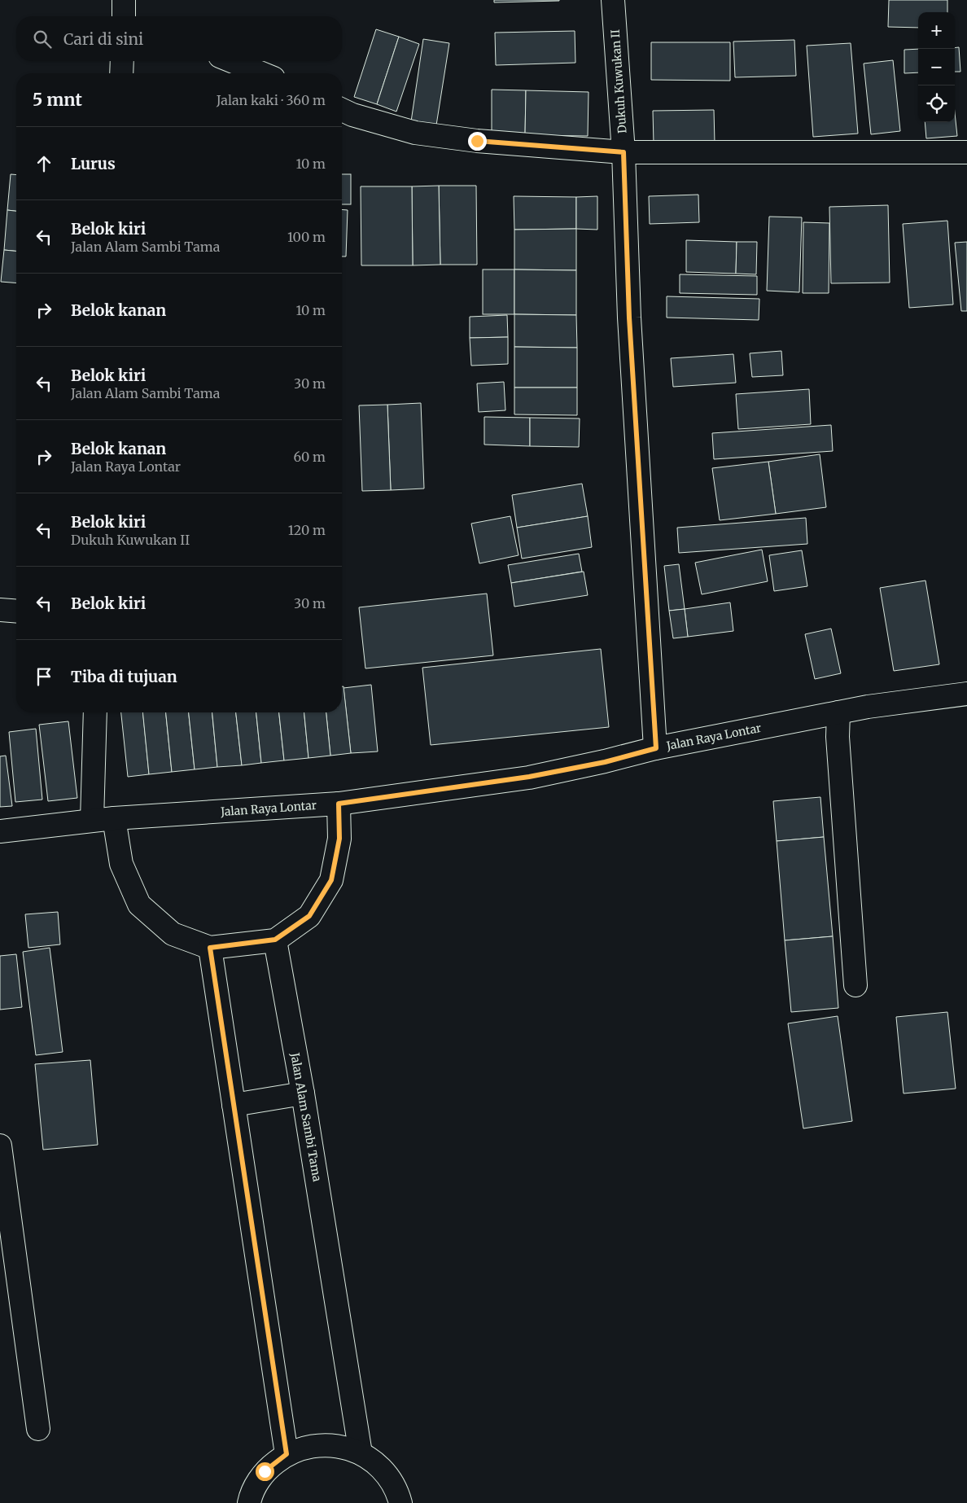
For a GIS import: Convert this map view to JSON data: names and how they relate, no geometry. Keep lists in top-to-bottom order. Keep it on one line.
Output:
{"streets":{"street":["Dukuh Kuwukan II","Jalan Raya Lontar","Jalan Alam Sambi Tama"]},"crossings":[["Dukuh Kuwukan II","Jalan Raya Lontar"]],"page":{"map_buttons":["+","−"],"search":"Cari di sini","heading":["5 mnt","Jalan kaki · 360 m"],"list":[["Lurus","10 m"],["Belok kiri","Jalan Alam Sambi Tama","100 m"],["Belok kanan","10 m"],["Belok kiri","Jalan Alam Sambi Tama","30 m"],["Belok kanan","Jalan Raya Lontar","60 m"],["Belok kiri","Dukuh Kuwukan II","120 m"],["Belok kiri","30 m"],"Tiba di tujuan"]}}
